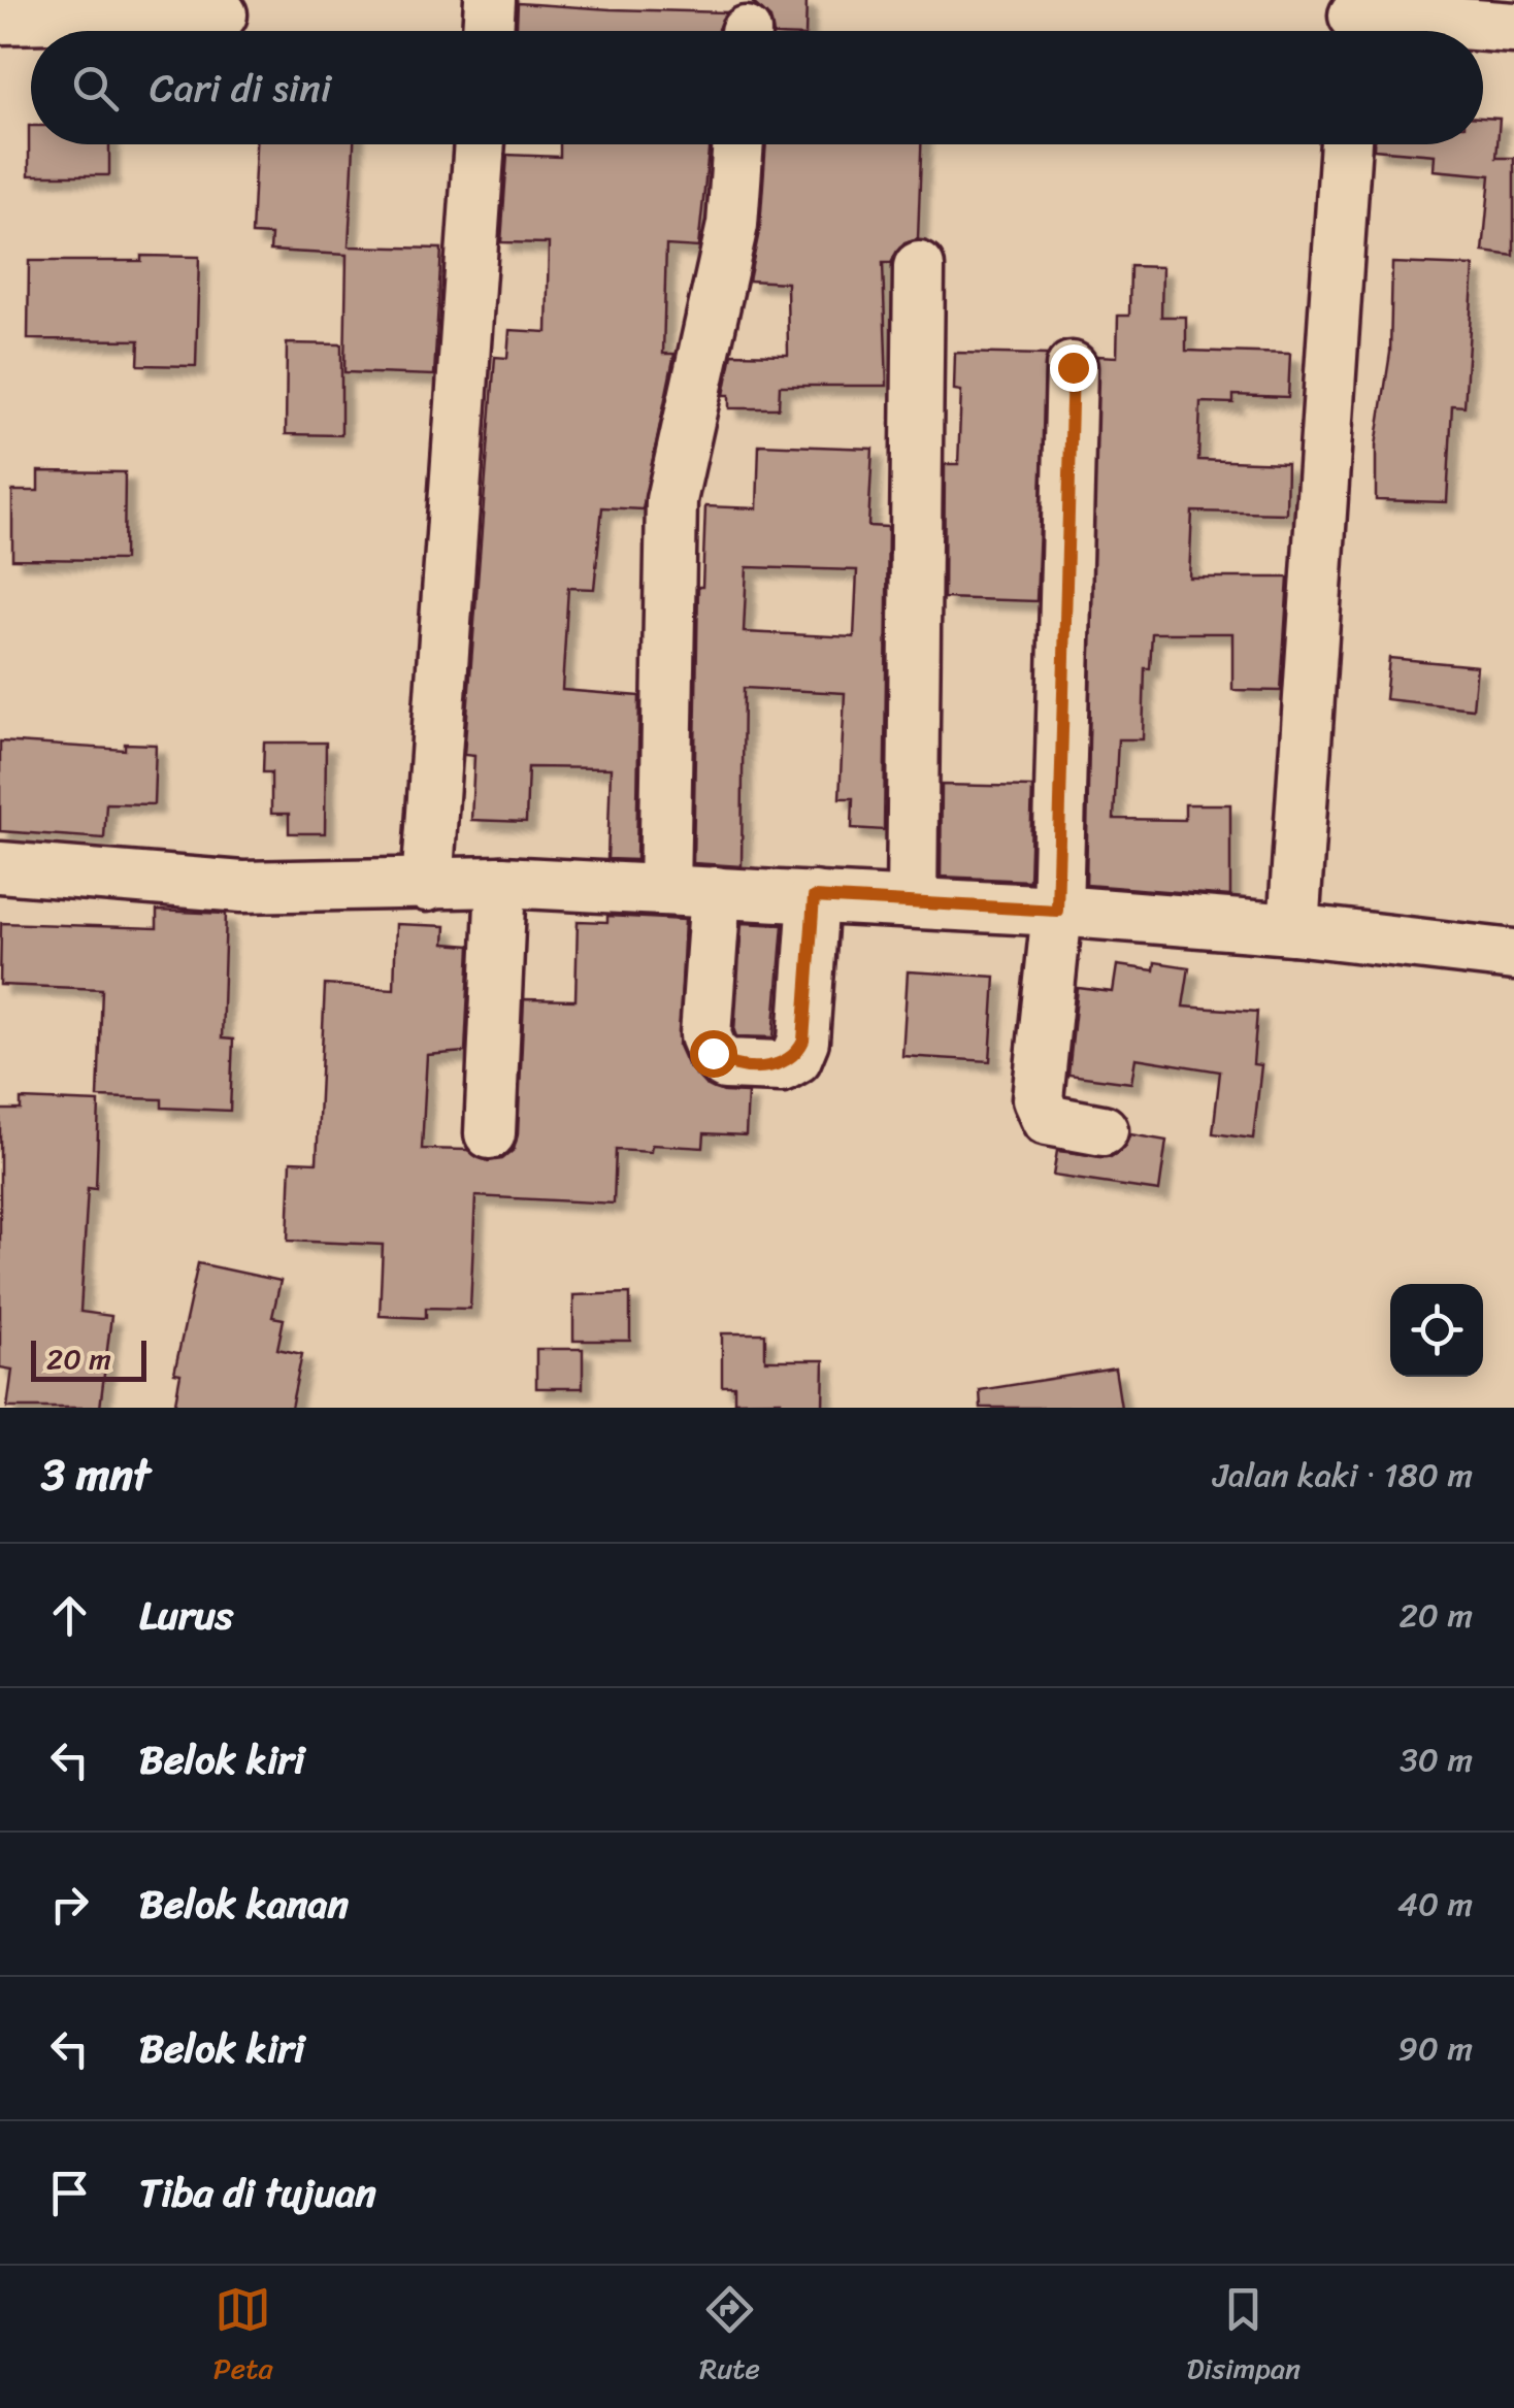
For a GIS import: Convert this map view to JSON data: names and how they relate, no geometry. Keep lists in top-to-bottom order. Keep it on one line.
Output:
{"scale_bar":"20 m","page":{"search":"Cari di sini","scale":"20 m","heading":["3 mnt","Jalan kaki · 180 m"],"list":[["Lurus","20 m"],["Belok kiri","30 m"],["Belok kanan","40 m"],["Belok kiri","90 m"],"Tiba di tujuan"],"nav":["Peta","Rute","Disimpan"]}}
